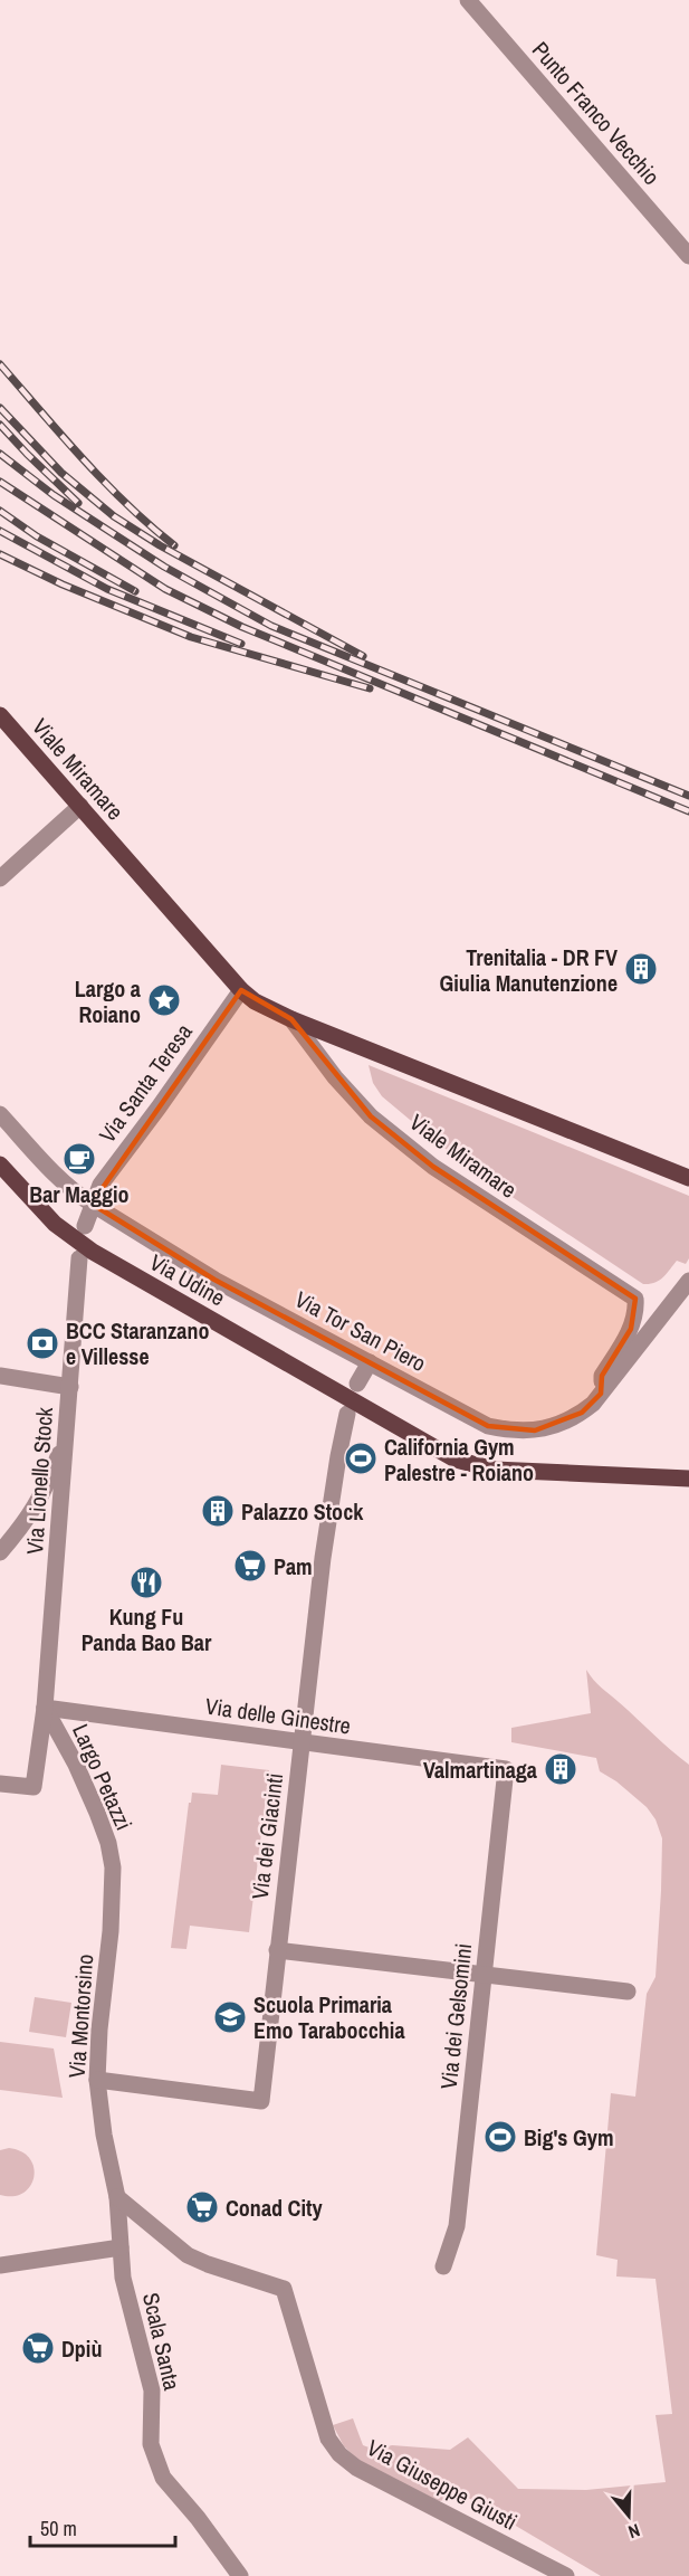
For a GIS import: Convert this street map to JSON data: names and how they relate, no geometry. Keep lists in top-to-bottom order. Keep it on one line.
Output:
{"streets":{"main road":["Viale Miramare","Via Udine"],"street":["Punto Franco Vecchio","Via Santa Teresa","Via Tor San Piero","Via Lionello Stock","Via delle Ginestre","Largo Petazzi","Via dei Giacinti","Via Montorsino","Via dei Gelsomini","Scala Santa","Via Giuseppe Giusti"]},"crossings":[["Viale Miramare","Via Santa Teresa"],["Viale Miramare","Via Tor San Piero"],["Via Santa Teresa","Via Tor San Piero"],["Via Lionello Stock","Via delle Ginestre"],["Via Lionello Stock","Largo Petazzi"],["Via delle Ginestre","Largo Petazzi"],["Via delle Ginestre","Via dei Giacinti"],["Via delle Ginestre","Via dei Gelsomini"],["Largo Petazzi","Via Montorsino"],["Via dei Giacinti","Via Montorsino"],["Via Montorsino","Scala Santa"],["Via Montorsino","Via Giuseppe Giusti"]],"places":{"building":["Trenitalia - DR FV Giulia Manutenzione","Palazzo Stock","Valmartinaga"],"place":["Largo a Roiano"],"cafe":["Bar Maggio"],"bank":["BCC Staranzano e Villesse"],"sports":["California Gym Palestre - Roiano","Big's Gym"],"supermarket":["Pam","Conad City","Dpiù"],"restaurant":["Kung Fu Panda Bao Bar"],"school or university":["Scuola Primaria Emo Tarabocchia"]},"scale_bar":"50 m","north":"bottom"}
